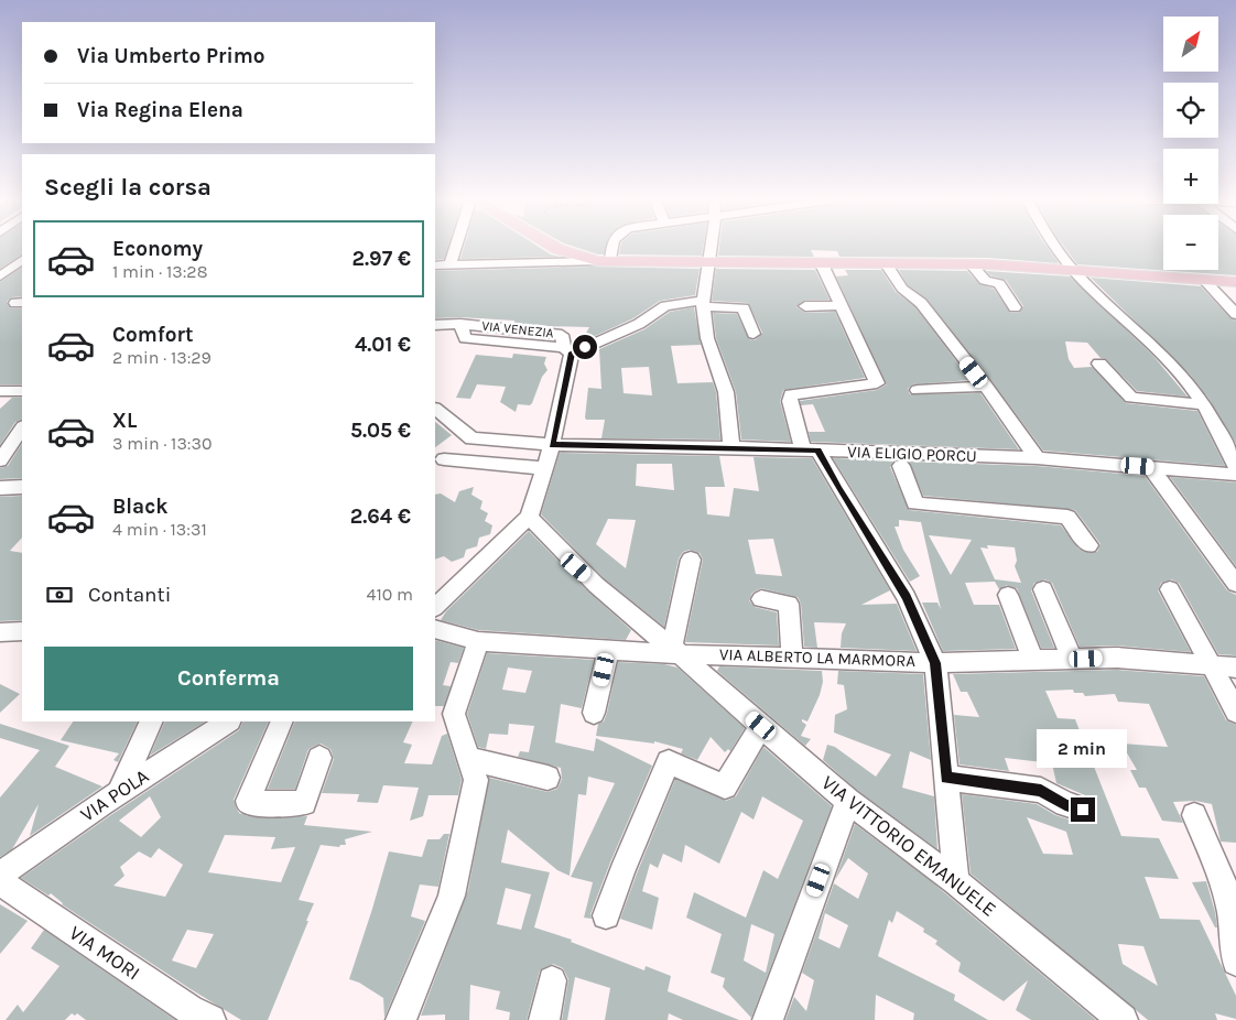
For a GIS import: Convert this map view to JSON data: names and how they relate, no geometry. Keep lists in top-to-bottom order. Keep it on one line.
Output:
{"streets":{"street":["VIA VENEZIA","VIA ELIGIO PORCU","VIA ALBERTO LA MARMORA","VIA POLA","VIA VITTORIO EMANUELE","VIA MORI"]},"crossings":[["VIA ALBERTO LA MARMORA","VIA VITTORIO EMANUELE"]],"north":"top right","page":{"map_buttons":["+","−"],"banner":["Via Umberto Primo","Via Regina Elena"],"heading":"Scegli la corsa","list":[{"name":"Economy","note":"1 min · 13:28","value":"2.97 €"},{"name":"Comfort","note":"2 min · 13:29","value":"4.01 €"},{"name":"XL","note":"3 min · 13:30","value":"5.05 €"},{"name":"Black","note":"4 min · 13:31","value":"2.64 €"}],"pay":["Contanti","410 m"],"buttons":"Conferma","bubble":"2 min"}}
